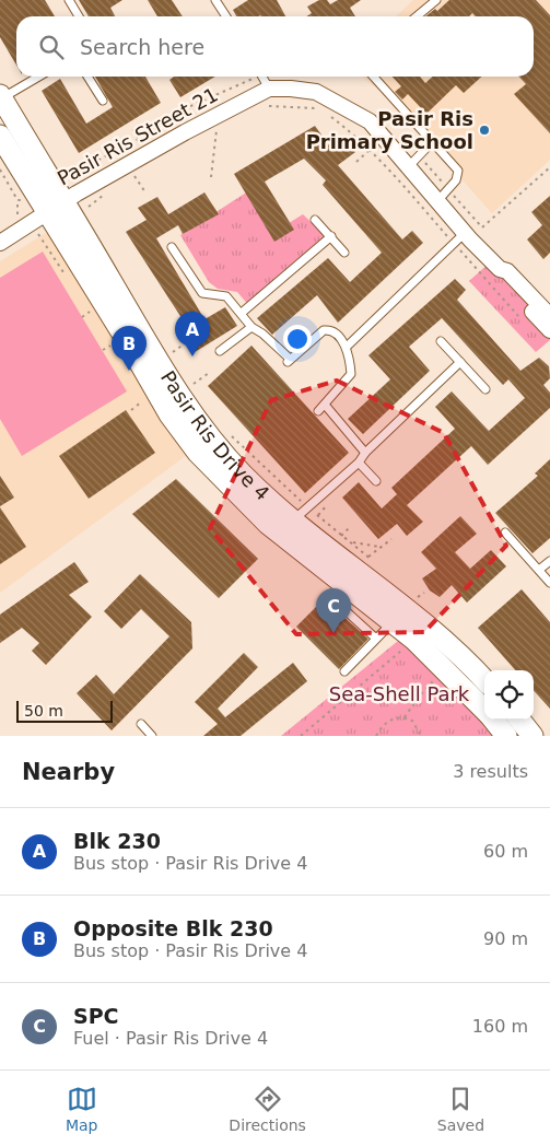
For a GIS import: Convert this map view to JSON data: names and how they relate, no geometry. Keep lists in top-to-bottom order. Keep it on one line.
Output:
{"streets":{"street":["Pasir Ris Street 21","Pasir Ris Drive 4"]},"crossings":[["Pasir Ris Street 21","Pasir Ris Drive 4"]],"parks":["Sea-Shell Park"],"places":["Pasir Ris Primary School"],"scale_bar":"50 m","page":{"search":"Search here","pins":["A","B","C"],"scale":"50 m","heading":["Nearby","3 results"],"list":[{"mark":"A","name":"Blk 230","note":"Bus stop · Pasir Ris Drive 4","value":"60 m"},{"mark":"B","name":"Opposite Blk 230","note":"Bus stop · Pasir Ris Drive 4","value":"90 m"},{"mark":"C","name":"SPC","note":"Fuel · Pasir Ris Drive 4","value":"160 m"}],"nav":["Map","Directions","Saved"]}}
